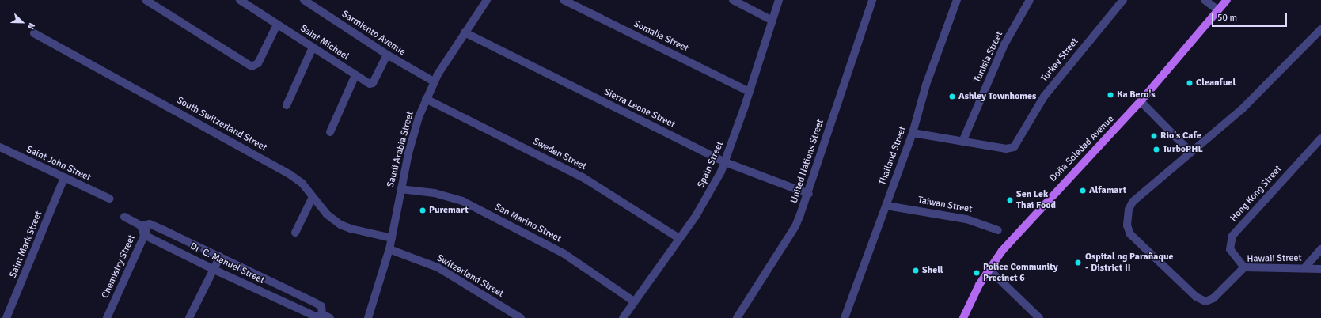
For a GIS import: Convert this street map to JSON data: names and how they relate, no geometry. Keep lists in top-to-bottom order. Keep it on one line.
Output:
{"streets":{"main road":["Doña Soledad Avenue"],"street":["Sarmiento Avenue","Somalia Street","Saint Michael","Tunisia Street","Turkey Street","Sierra Leone Street","South Switzerland Street","Saudi Arabia Street","Sweden Street","Thailand Street","United Nations Street","Saint John Street","Spain Street","Hong Kong Street","Taiwan Street","San Marino Street","Saint Mark Street","Hawaii Street","Dr. C. Manuel Street","Chemistry Street","Switzerland Street"]},"crossings":[["Sarmiento Avenue","Saint Michael"],["Sarmiento Avenue","Saudi Arabia Street"],["Somalia Street","Spain Street"],["Tunisia Street","Turkey Street"],["Turkey Street","Thailand Street"],["Sierra Leone Street","Saudi Arabia Street"],["Sierra Leone Street","United Nations Street"],["Sierra Leone Street","Spain Street"],["South Switzerland Street","Saudi Arabia Street"],["Saudi Arabia Street","Sweden Street"],["Saudi Arabia Street","San Marino Street"],["Saudi Arabia Street","Switzerland Street"],["Sweden Street","Spain Street"],["Thailand Street","Taiwan Street"],["Saint John Street","Saint Mark Street"],["Spain Street","San Marino Street"],["Hong Kong Street","Hawaii Street"],["Dr. C. Manuel Street","Chemistry Street"]],"places":["Cleanfuel","Ka Bero's","Ashley Townhomes","Rio's Cafe","TurboPHL","Alfamart","Sen Lek Thai Food","Puremart","Ospital ng Parañaque - District II","Shell","Police Community Precinct 6"],"scale_bar":"50 m","north":"bottom right"}
